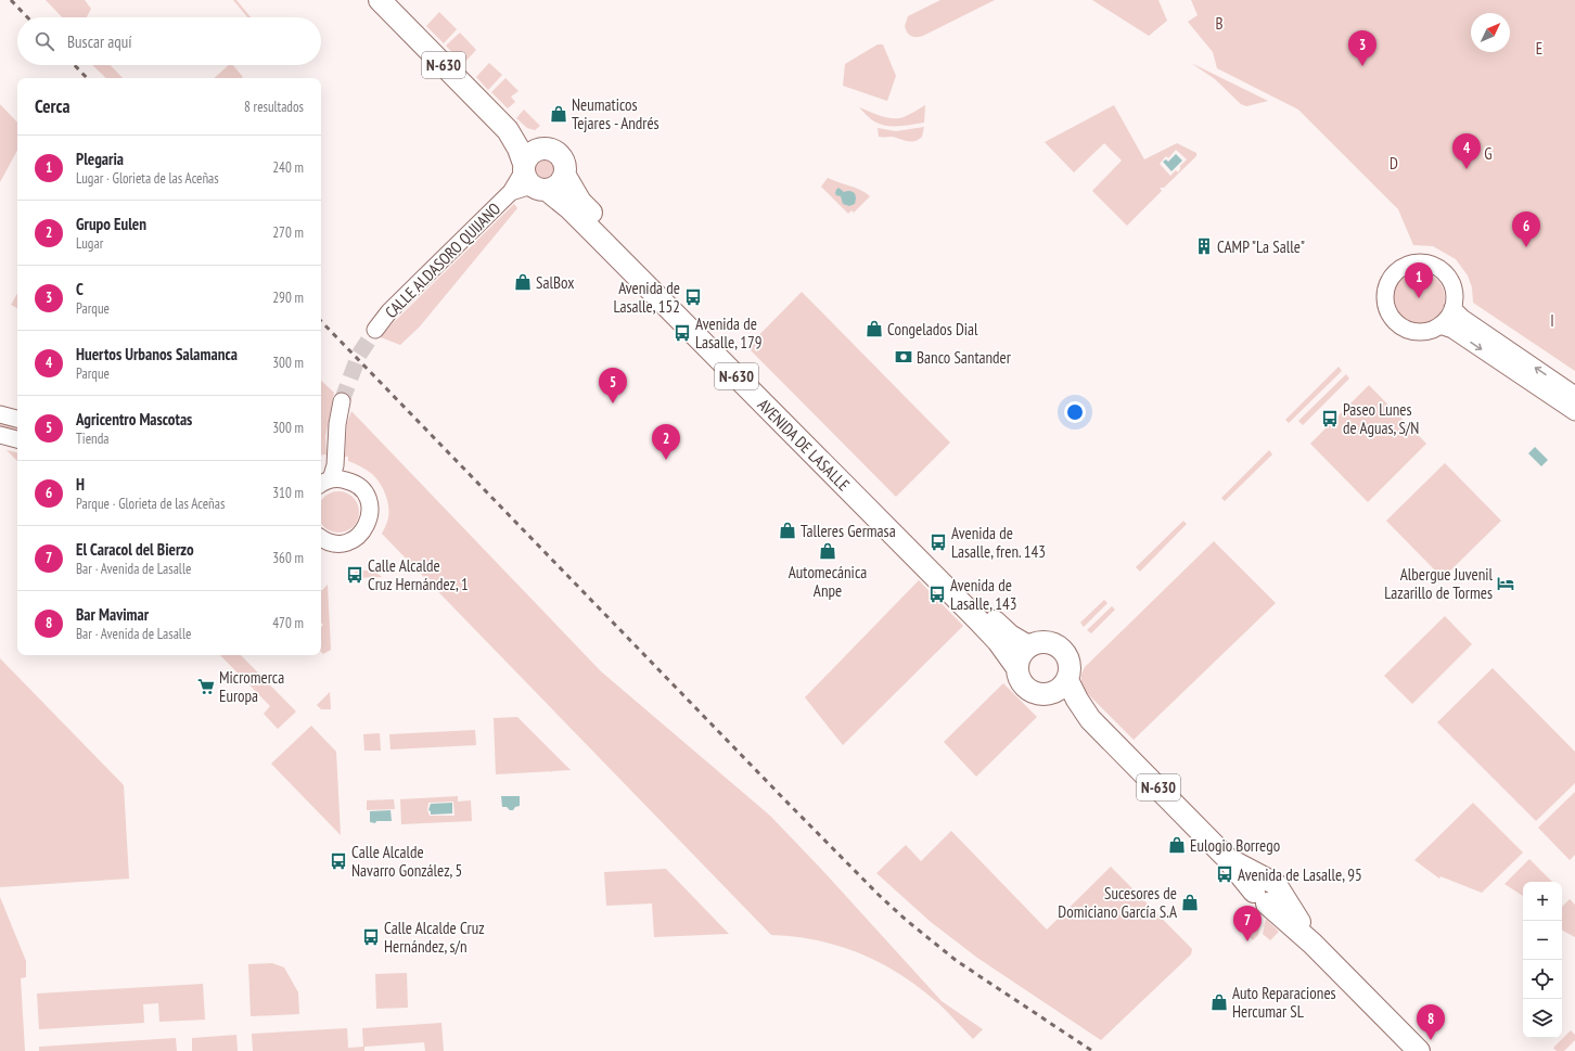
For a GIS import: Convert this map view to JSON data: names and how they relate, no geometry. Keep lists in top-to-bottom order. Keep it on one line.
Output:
{"streets":{"highway":["N-630","AVENIDA DE LASALLE"],"main road":["CALLE ALDASORO QUIJANO"]},"crossings":[["N-630","CALLE ALDASORO QUIJANO"],["N-630","AVENIDA DE LASALLE"],["CALLE ALDASORO QUIJANO","AVENIDA DE LASALLE"]],"parks":["B","E","G","D","I"],"places":{"shop":["Neumaticos Tejares - Andrés","SalBox","Congelados Dial","Talleres Germasa","Automecánica Anpe","Eulogio Borrego","Sucesores de Domiciano García S.A","Auto Reparaciones Hercumar SL"],"building":["CAMP \"La Salle\""],"bus stop":["Avenida de Lasalle, 152","Avenida de Lasalle, 179","Paseo Lunes de Aguas, S/N","Avenida de Lasalle, fren. 143","Calle Alcalde Cruz Hernández, 1","Avenida de Lasalle, 143","Calle Alcalde Navarro González, 5","Avenida de Lasalle, 95","Calle Alcalde Cruz Hernández, s/n"],"bank":["Banco Santander"],"hotel":["Albergue Juvenil Lazarillo de Tormes"],"supermarket":["Micromerca Europa"]},"north":"top right","page":{"search":"Buscar aquí","pins":["3","4","6","1","5","2","7","8"],"heading":["Cerca","8 resultados"],"list":[{"mark":"1","name":"Plegaria","note":"Lugar · Glorieta de las Aceñas","value":"240 m"},{"mark":"2","name":"Grupo Eulen","note":"Lugar","value":"270 m"},{"mark":"3","name":"C","note":"Parque","value":"290 m"},{"mark":"4","name":"Huertos Urbanos Salamanca","note":"Parque","value":"300 m"},{"mark":"5","name":"Agricentro Mascotas","note":"Tienda","value":"300 m"},{"mark":"6","name":"H","note":"Parque · Glorieta de las Aceñas","value":"310 m"},{"mark":"7","name":"El Caracol del Bierzo","note":"Bar · Avenida de Lasalle","value":"360 m"},{"mark":"8","name":"Bar Mavimar","note":"Bar · Avenida de Lasalle","value":"470 m"}],"map_buttons":["+","−"]}}
